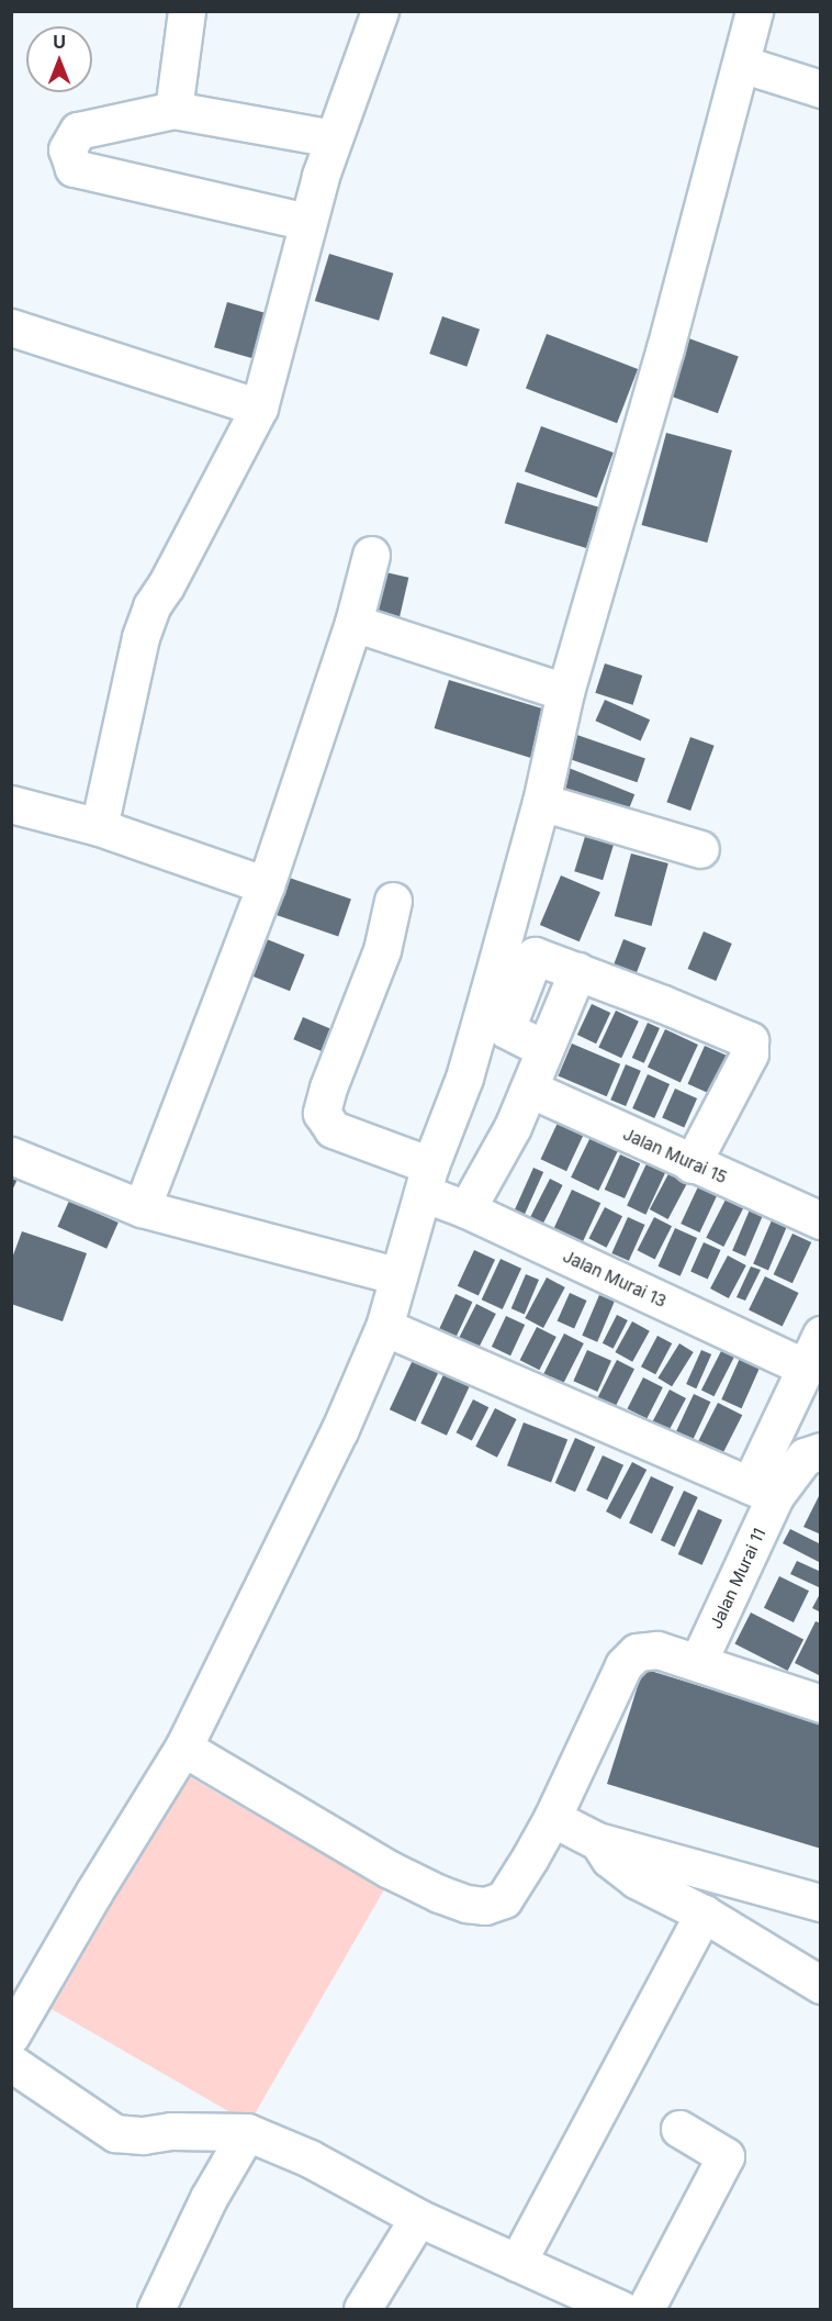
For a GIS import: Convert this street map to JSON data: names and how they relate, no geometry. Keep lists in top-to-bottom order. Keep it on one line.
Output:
{"streets":{"street":["Jalan Murai 15","Jalan Murai 13","Jalan Murai 11"]},"north":"top"}
